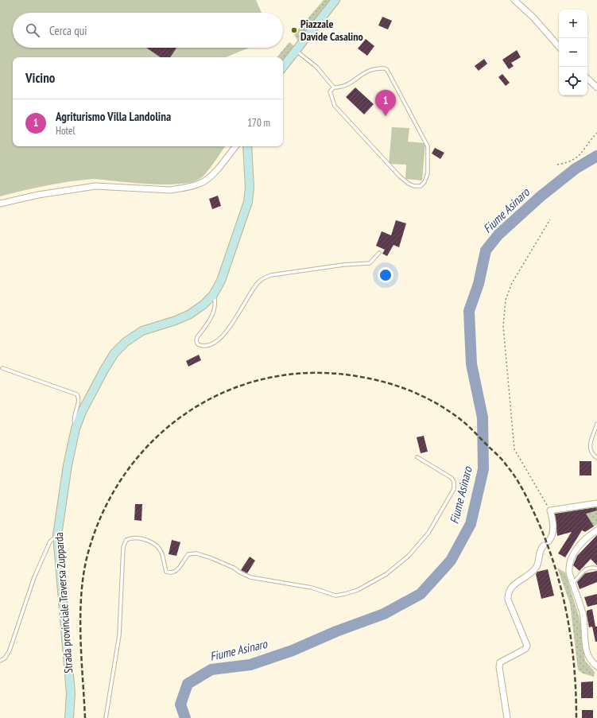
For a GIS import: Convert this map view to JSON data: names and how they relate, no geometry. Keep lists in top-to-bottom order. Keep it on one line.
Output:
{"streets":{"main road":["Strada provinciale Traversa Zupparda"]},"water":["Fiume Asinaro"],"places":["Piazzale Davide Casalino"],"page":{"map_buttons":["+","−"],"search":"Cerca qui","heading":"Vicino","pins":"1","list":[{"mark":"1","name":"Agriturismo Villa Landolina","note":"Hotel","value":"170 m"}]}}
